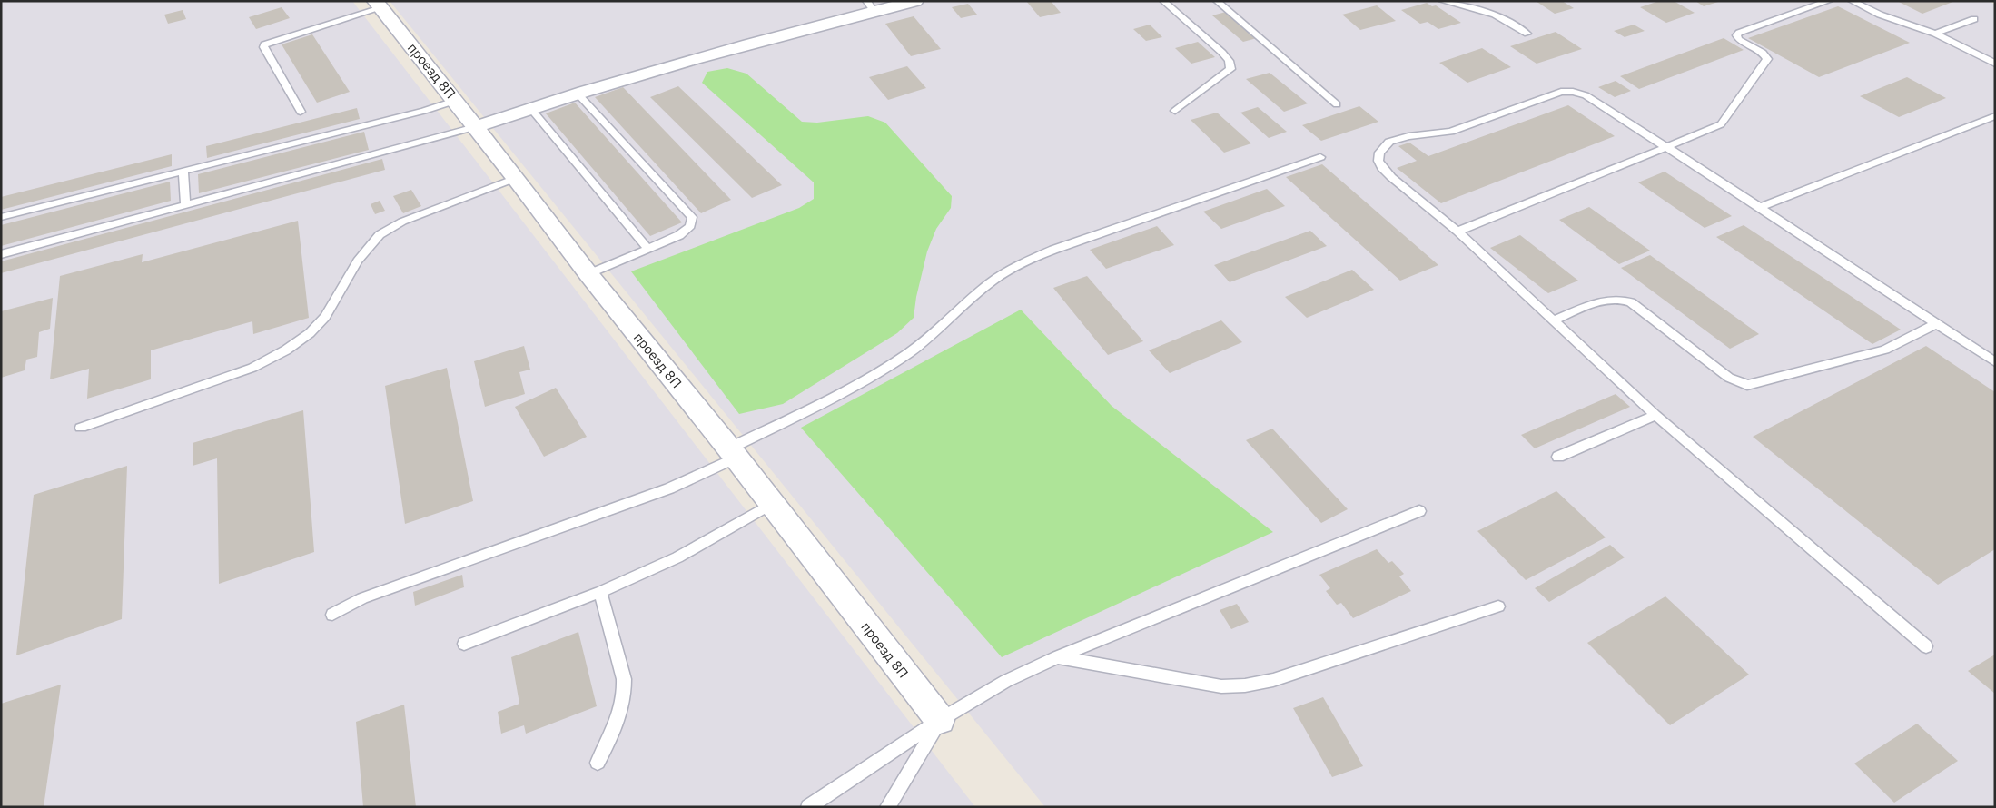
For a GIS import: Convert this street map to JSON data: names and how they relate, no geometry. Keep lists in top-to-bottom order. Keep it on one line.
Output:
{"streets":{"street":["проезд 8П"]}}
